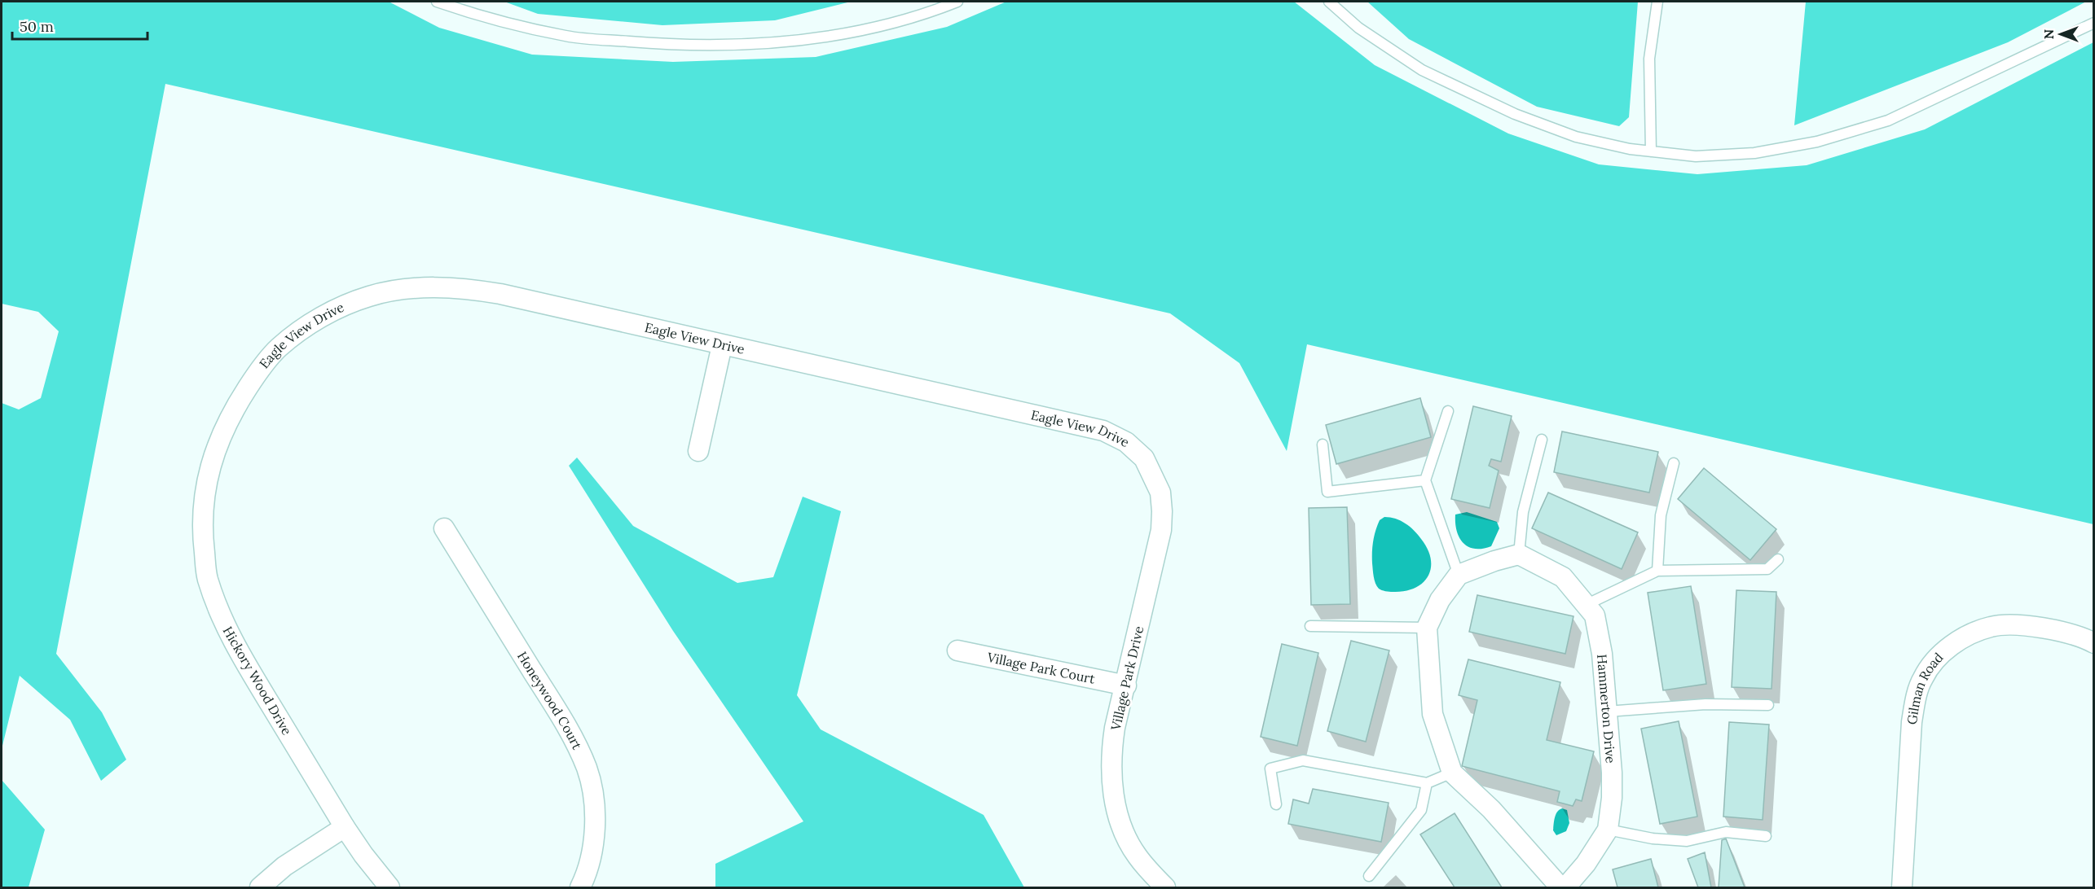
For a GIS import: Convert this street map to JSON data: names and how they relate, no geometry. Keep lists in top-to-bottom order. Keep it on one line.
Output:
{"streets":{"street":["Eagle View Drive","Village Park Court","Village Park Drive","Hickory Wood Drive","Gilman Road","Honeywood Court","Hammerton Drive"]},"crossings":[["Eagle View Drive","Village Park Drive"],["Eagle View Drive","Hickory Wood Drive"],["Village Park Court","Village Park Drive"]],"scale_bar":"50 m","north":"left"}
